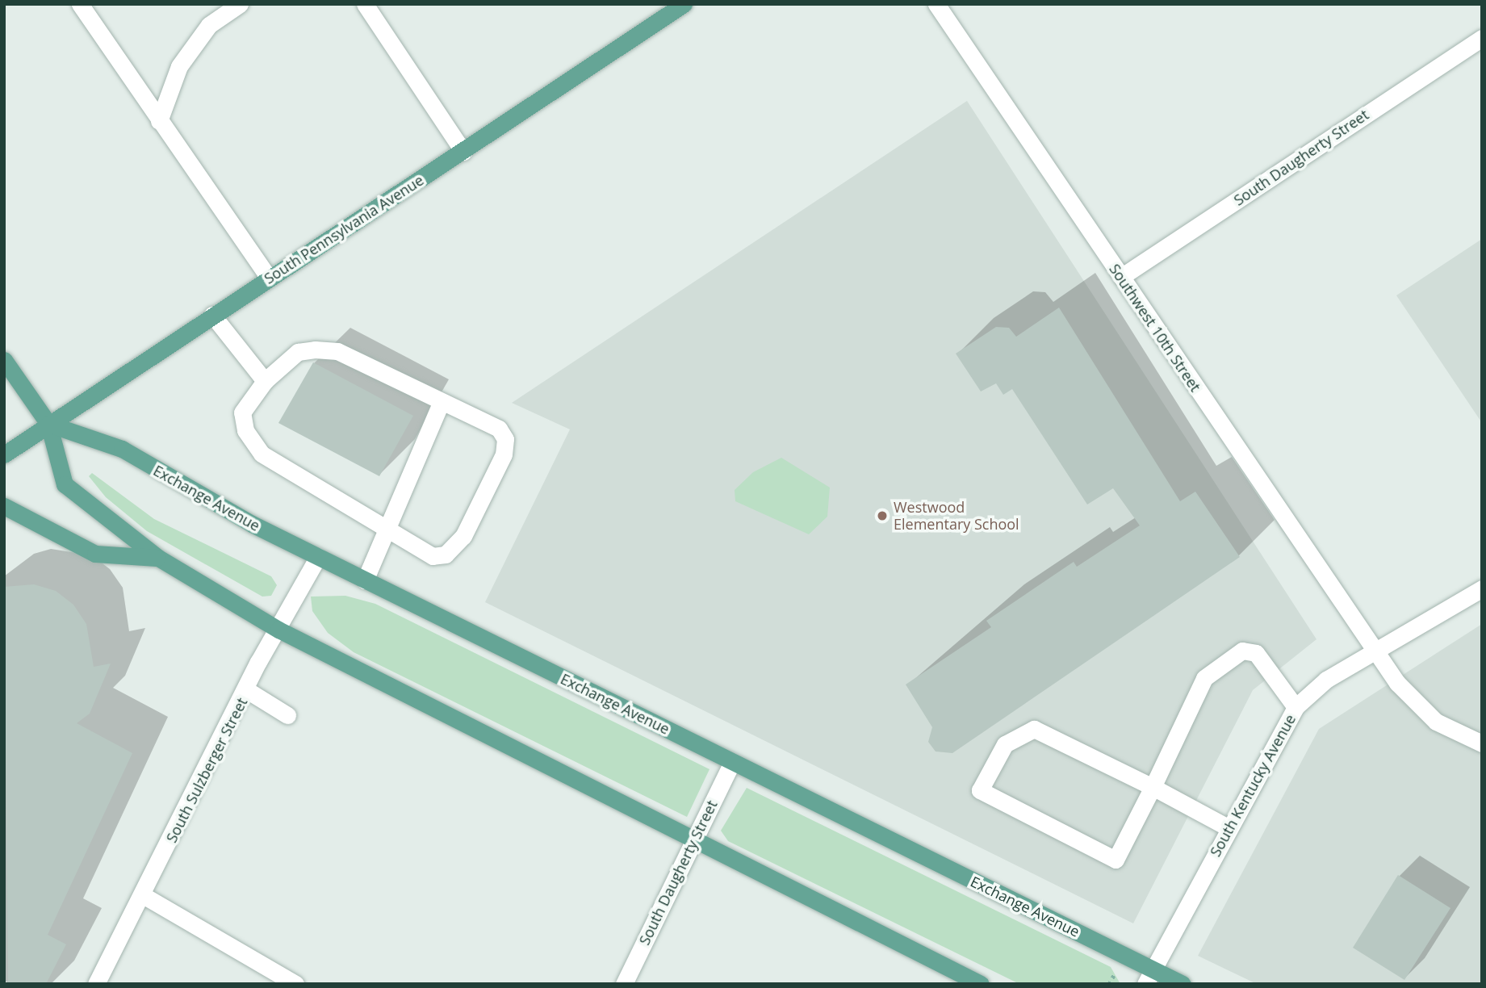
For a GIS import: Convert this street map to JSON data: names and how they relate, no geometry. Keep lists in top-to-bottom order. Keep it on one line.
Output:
{"streets":{"main road":["South Pennsylvania Avenue","Exchange Avenue"],"street":["South Daugherty Street","Southwest 10th Street","South Sulzberger Street","South Kentucky Avenue"]},"crossings":[["South Daugherty Street","Southwest 10th Street"],["South Daugherty Street","Exchange Avenue"],["South Pennsylvania Avenue","Exchange Avenue"],["Southwest 10th Street","South Kentucky Avenue"],["Exchange Avenue","South Sulzberger Street"],["Exchange Avenue","South Kentucky Avenue"]],"places":["Westwood Elementary School"]}
